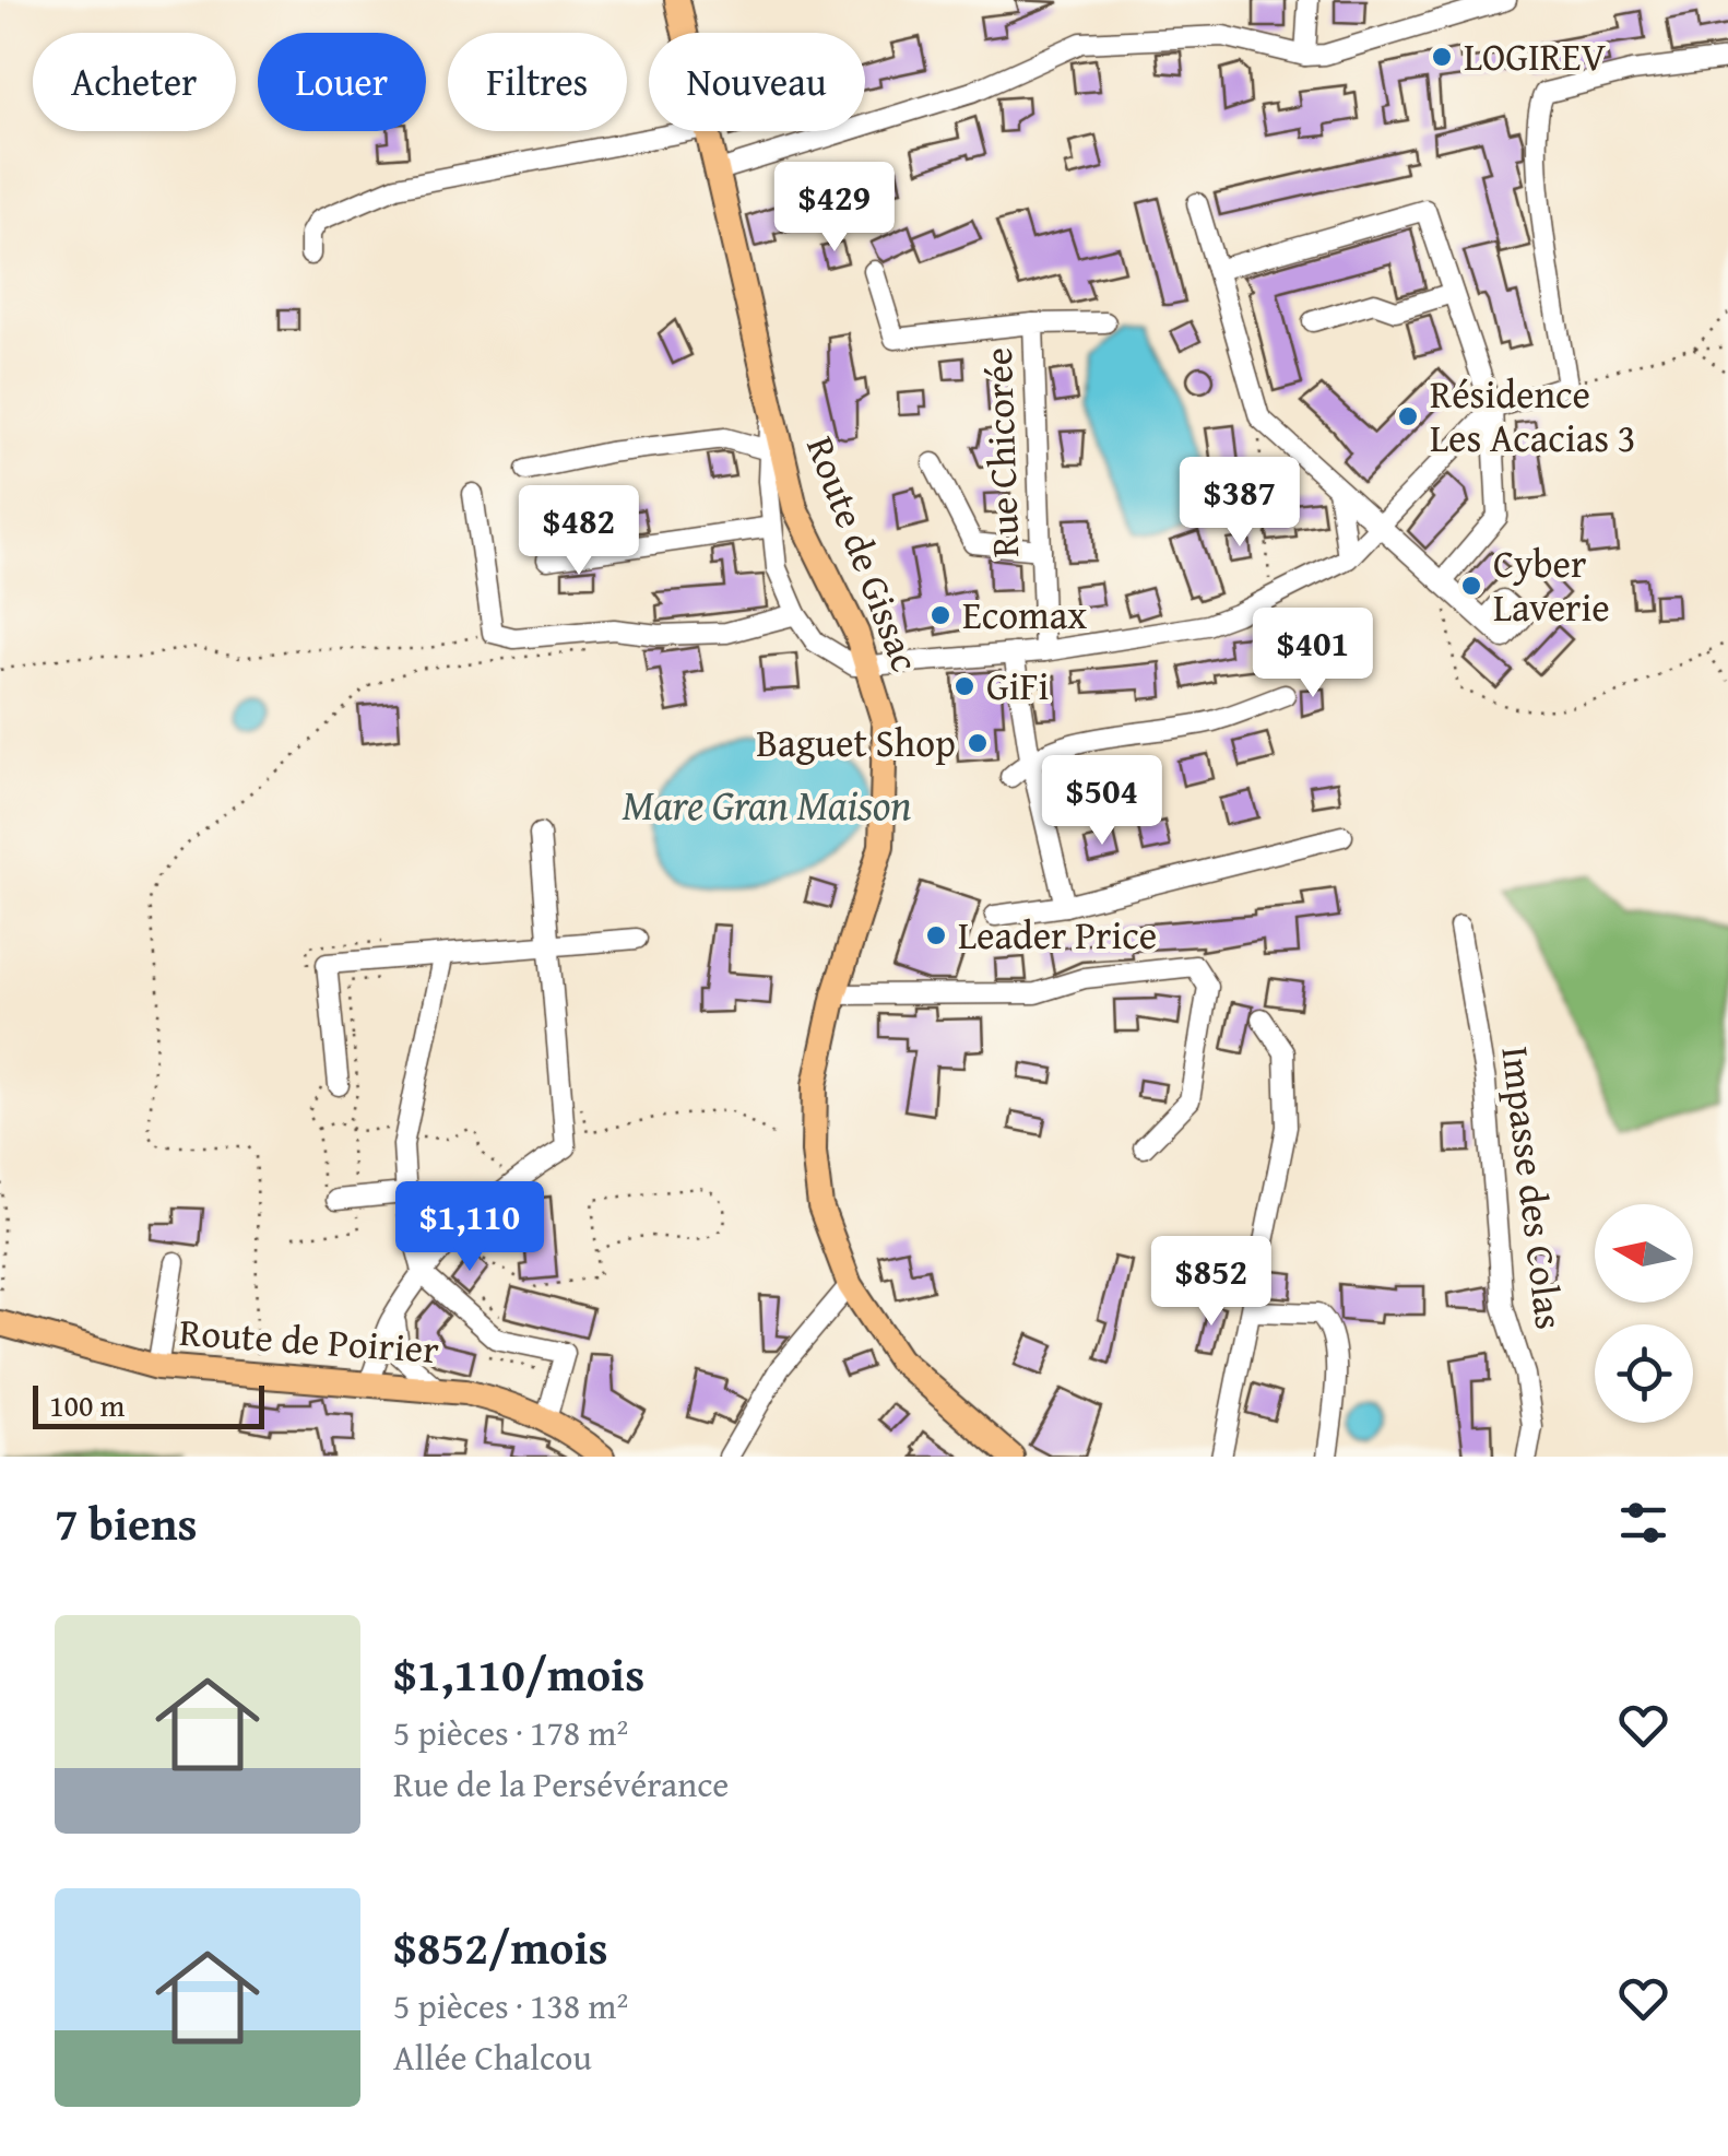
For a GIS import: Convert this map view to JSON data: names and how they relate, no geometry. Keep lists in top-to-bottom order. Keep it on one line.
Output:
{"streets":{"main road":["Route de Gissac","Route de Poirier"],"street":["Rue Chicorée","Impasse des Colas"]},"water":["Mare Gran Maison"],"places":["LOGIREV","Résidence Les Acacias 3","Cyber Laverie","Ecomax","GiFi","Baguet Shop","Leader Price"],"scale_bar":"100 m","north":"left","page":{"chip":["Acheter","Louer","Filtres","Nouveau"],"price":["$429","$387","$482","$401","$504","$1,110","$852"],"scale":"100 m","heading":"7 biens","list":[{"name":"$1,110/mois","note":"5 pièces · 178 m² · Rue de la Persévérance"},{"name":"$852/mois","note":"5 pièces · 138 m² · Allée Chalcou"}]}}
